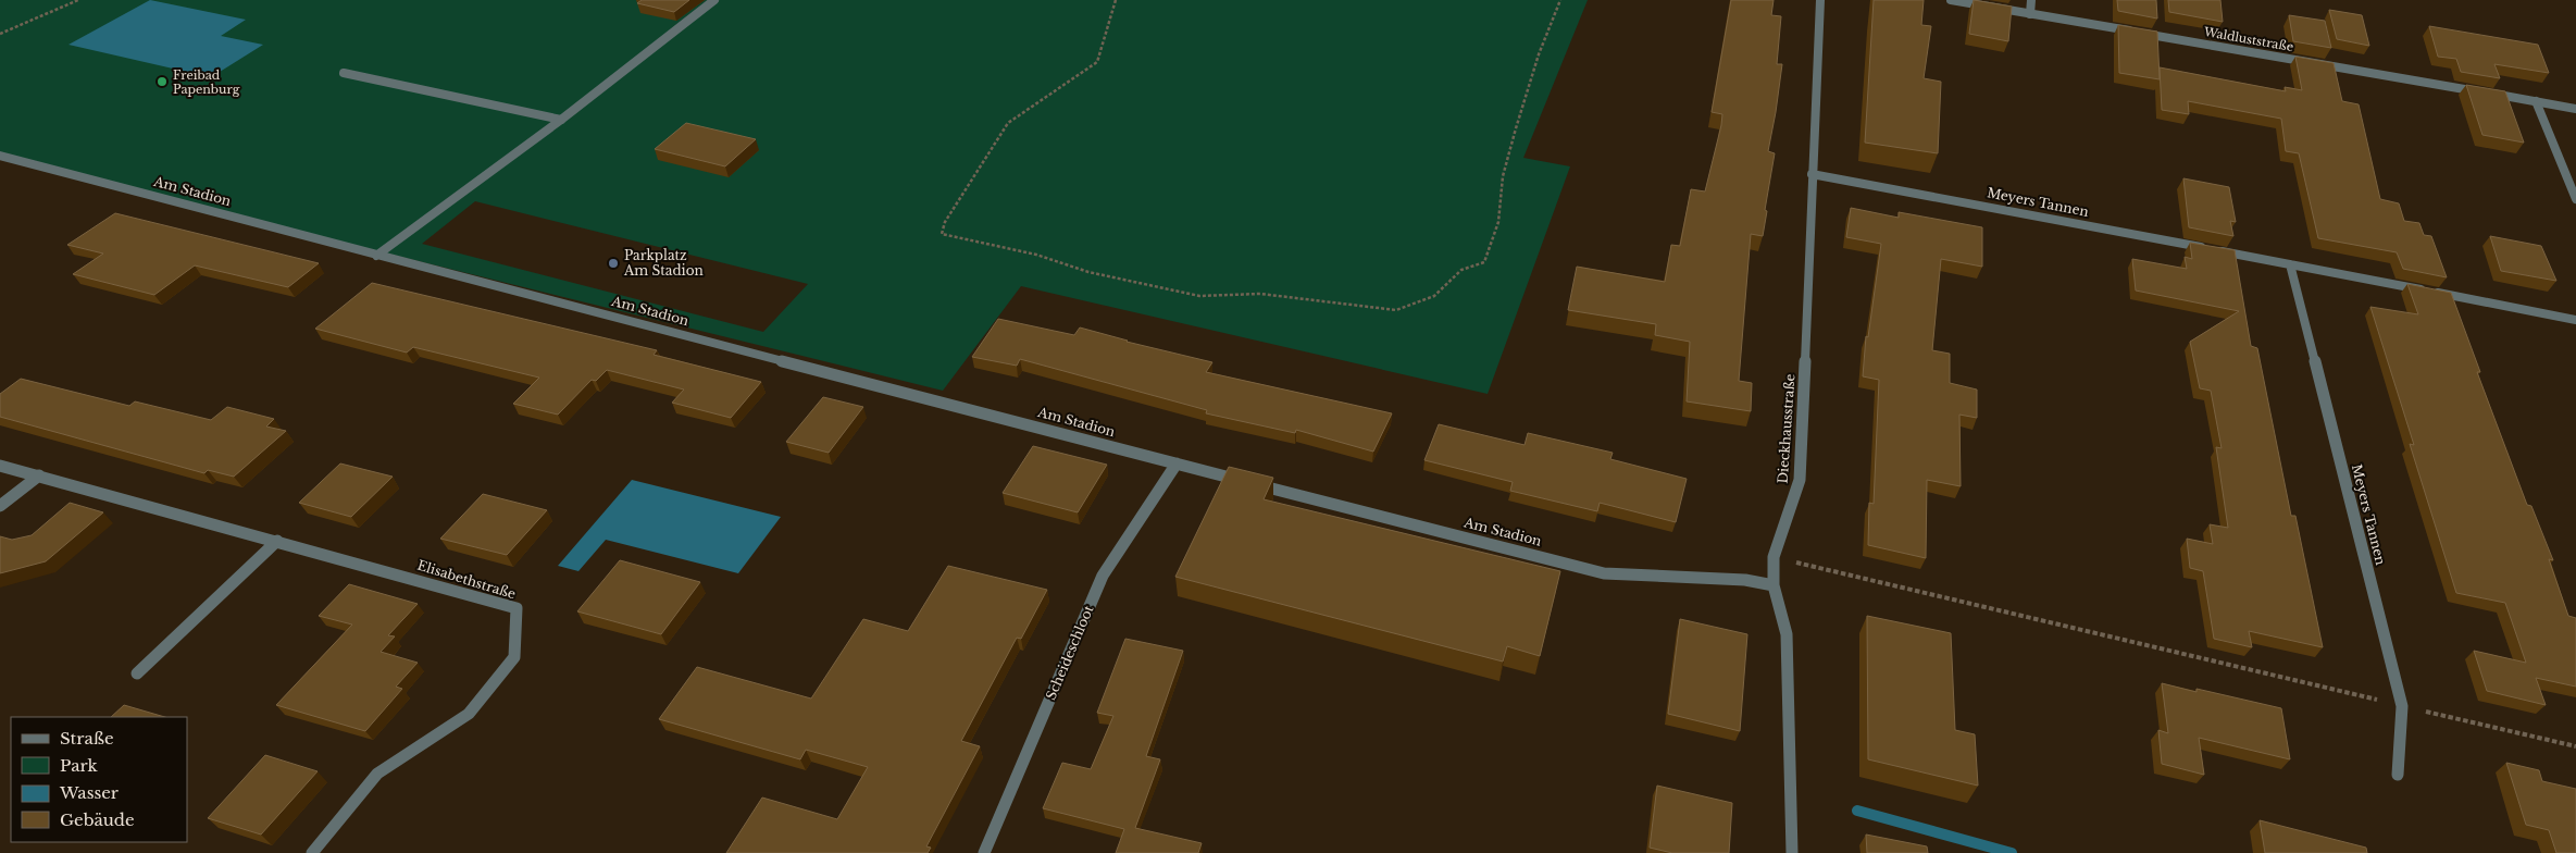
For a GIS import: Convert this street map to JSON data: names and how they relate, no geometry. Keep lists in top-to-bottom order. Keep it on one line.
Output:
{"streets":{"street":["Waldluststraße","Am Stadion","Meyers Tannen","Dieckhausstraße","Elisabethstraße","Scheideschloot"]},"crossings":[["Am Stadion","Dieckhausstraße"],["Am Stadion","Scheideschloot"],["Meyers Tannen","Dieckhausstraße"]],"places":["Freibad Papenburg","Parkplatz Am Stadion"],"legend":["Straße","Park","Wasser","Gebäude"]}
